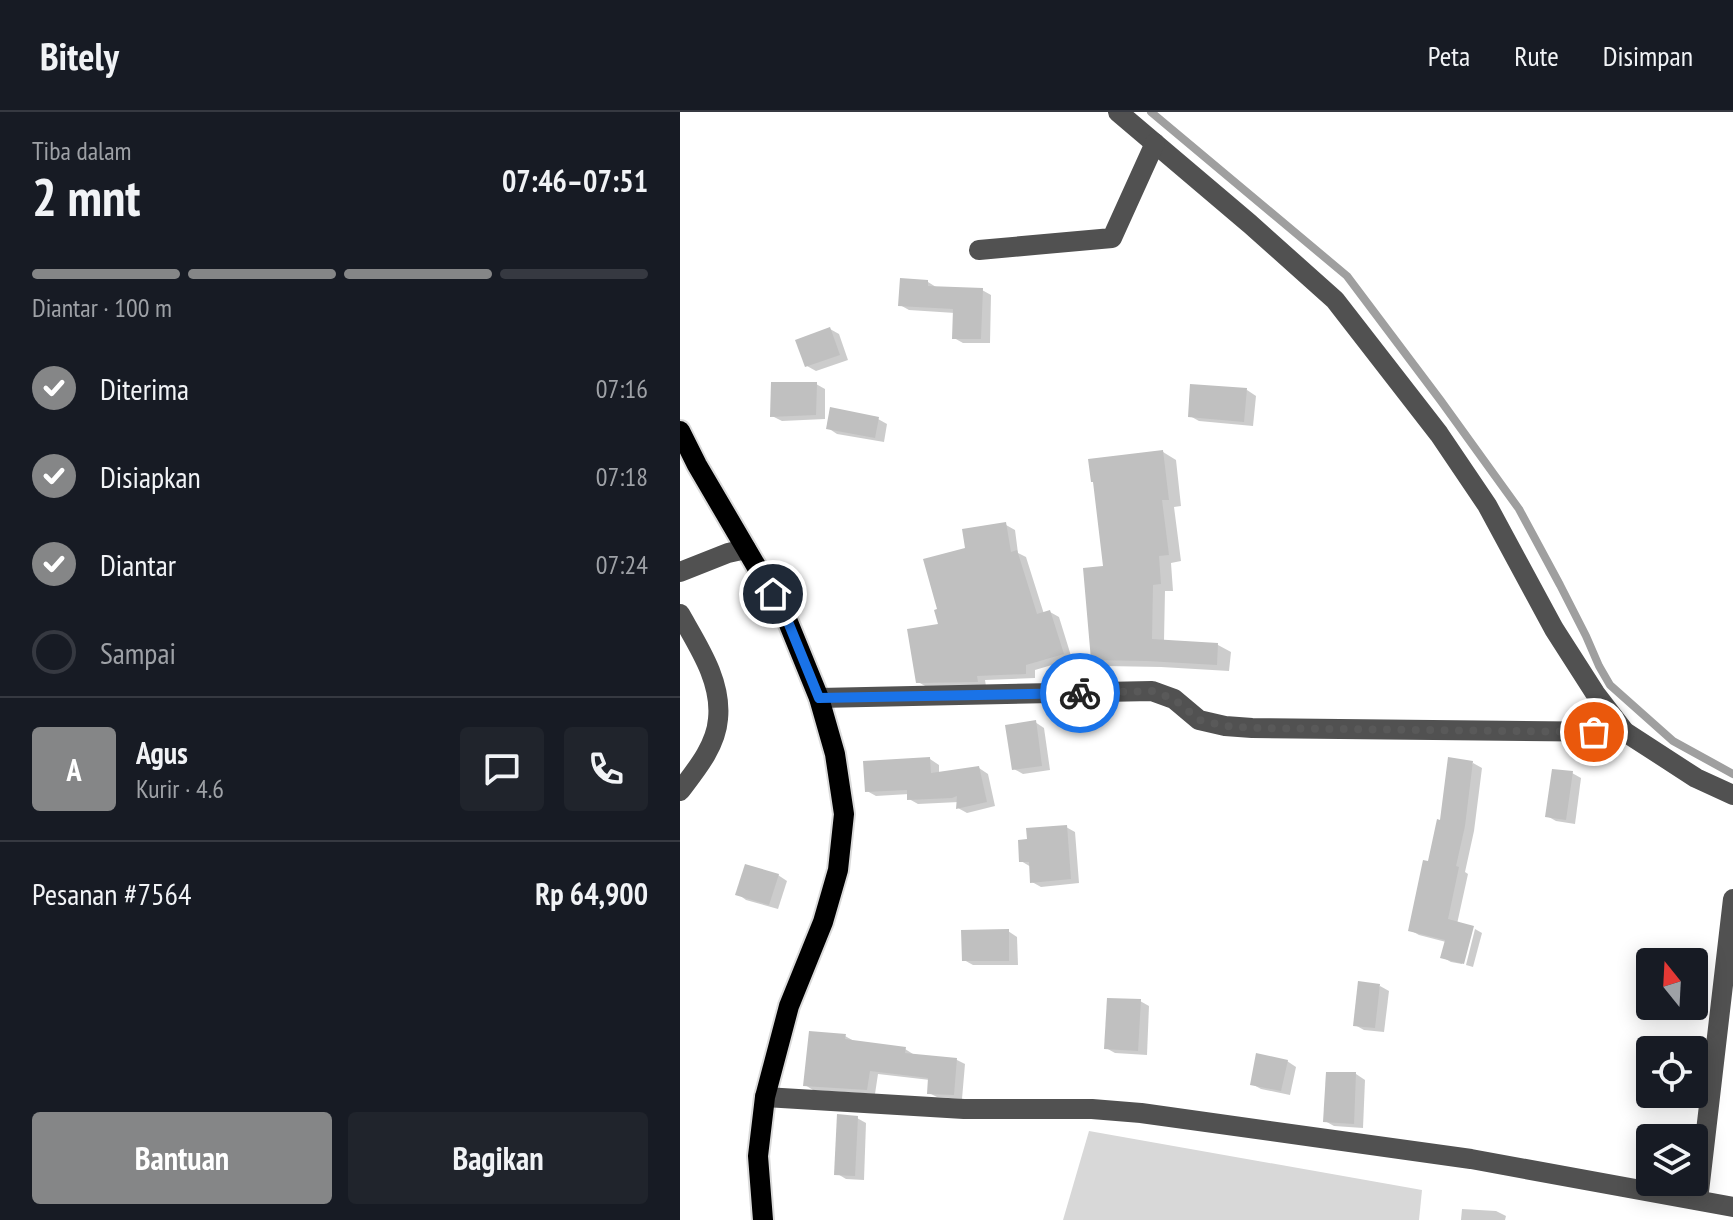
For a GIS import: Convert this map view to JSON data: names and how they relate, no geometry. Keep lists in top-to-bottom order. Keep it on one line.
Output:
{"north":"top","page":{"header":"Bitely","nav":["Peta","Rute","Disimpan"],"heading":["2 mnt","Tiba dalam","07:46–07:51"],"panel":["Agus","Kurir · 4.6","Pesanan #7564","Rp 64,900"],"bar":"Diantar · 100 m","list":[["Diterima","07:16"],["Disiapkan","07:18"],["Diantar","07:24"],"Sampai"],"round":"A","buttons":["Bantuan","Bagikan"]}}
